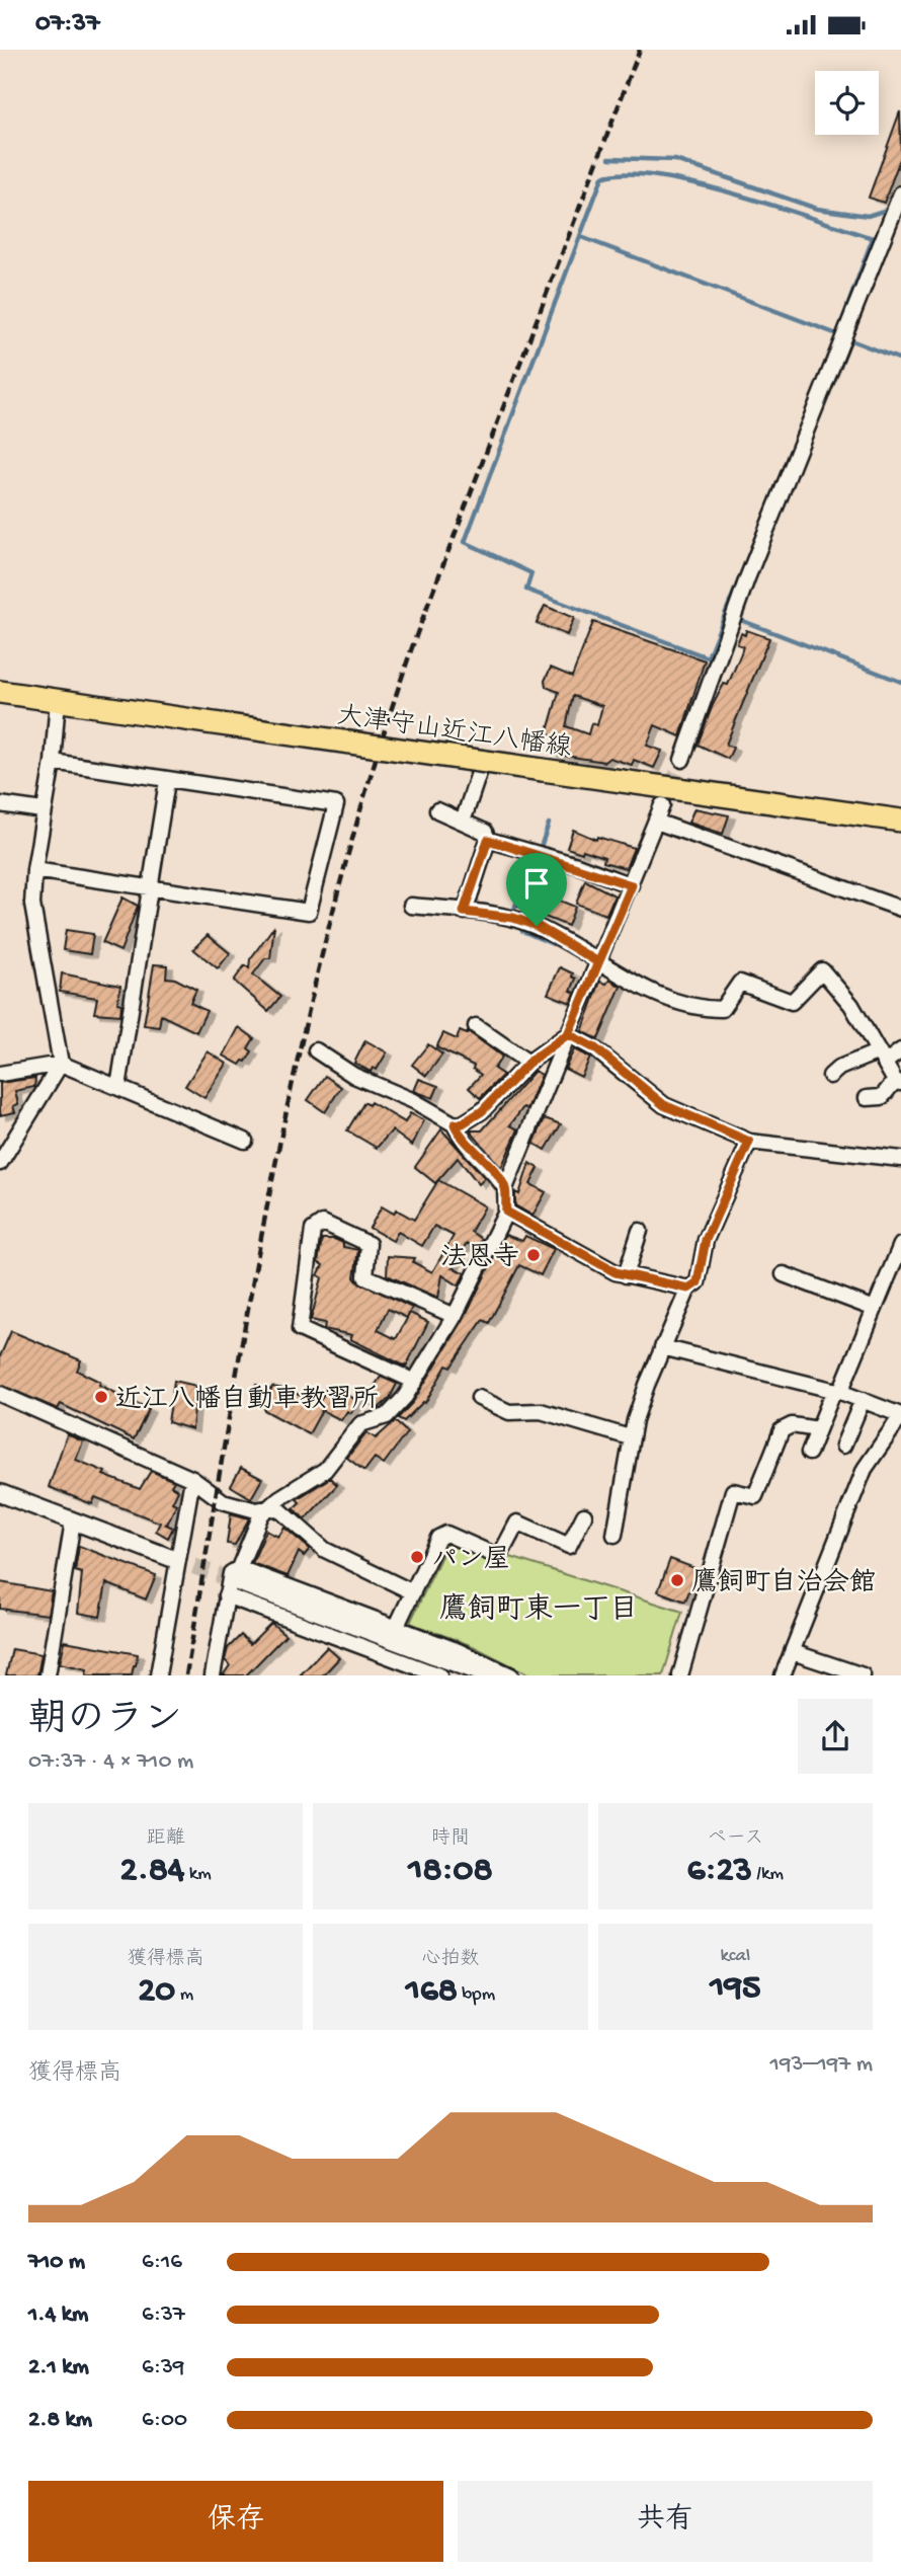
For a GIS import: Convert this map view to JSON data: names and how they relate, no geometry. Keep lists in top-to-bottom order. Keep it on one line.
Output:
{"streets":{"main road":["大津守山近江八幡線"]},"districts":["鷹飼町東一丁目"],"places":["法恩寺","近江八幡自動車教習所","パン屋","鷹飼町自治会館"],"page":{"status":"07:37","heading":["朝のラン","07:37 · 4 × 710 m"],"stats":[["距離","2.84 km"],["時間","18:08"],["ペース","6:23 /km"],["獲得標高","20 m"],["心拍数","168 bpm"],["kcal","195"]],"chart":["獲得標高","193–197 m"],"list":[{"name":"710 m","note":"6:16"},{"name":"1.4 km","note":"6:37"},{"name":"2.1 km","note":"6:39"},{"name":"2.8 km","note":"6:00"}],"buttons":["保存","共有"]}}
